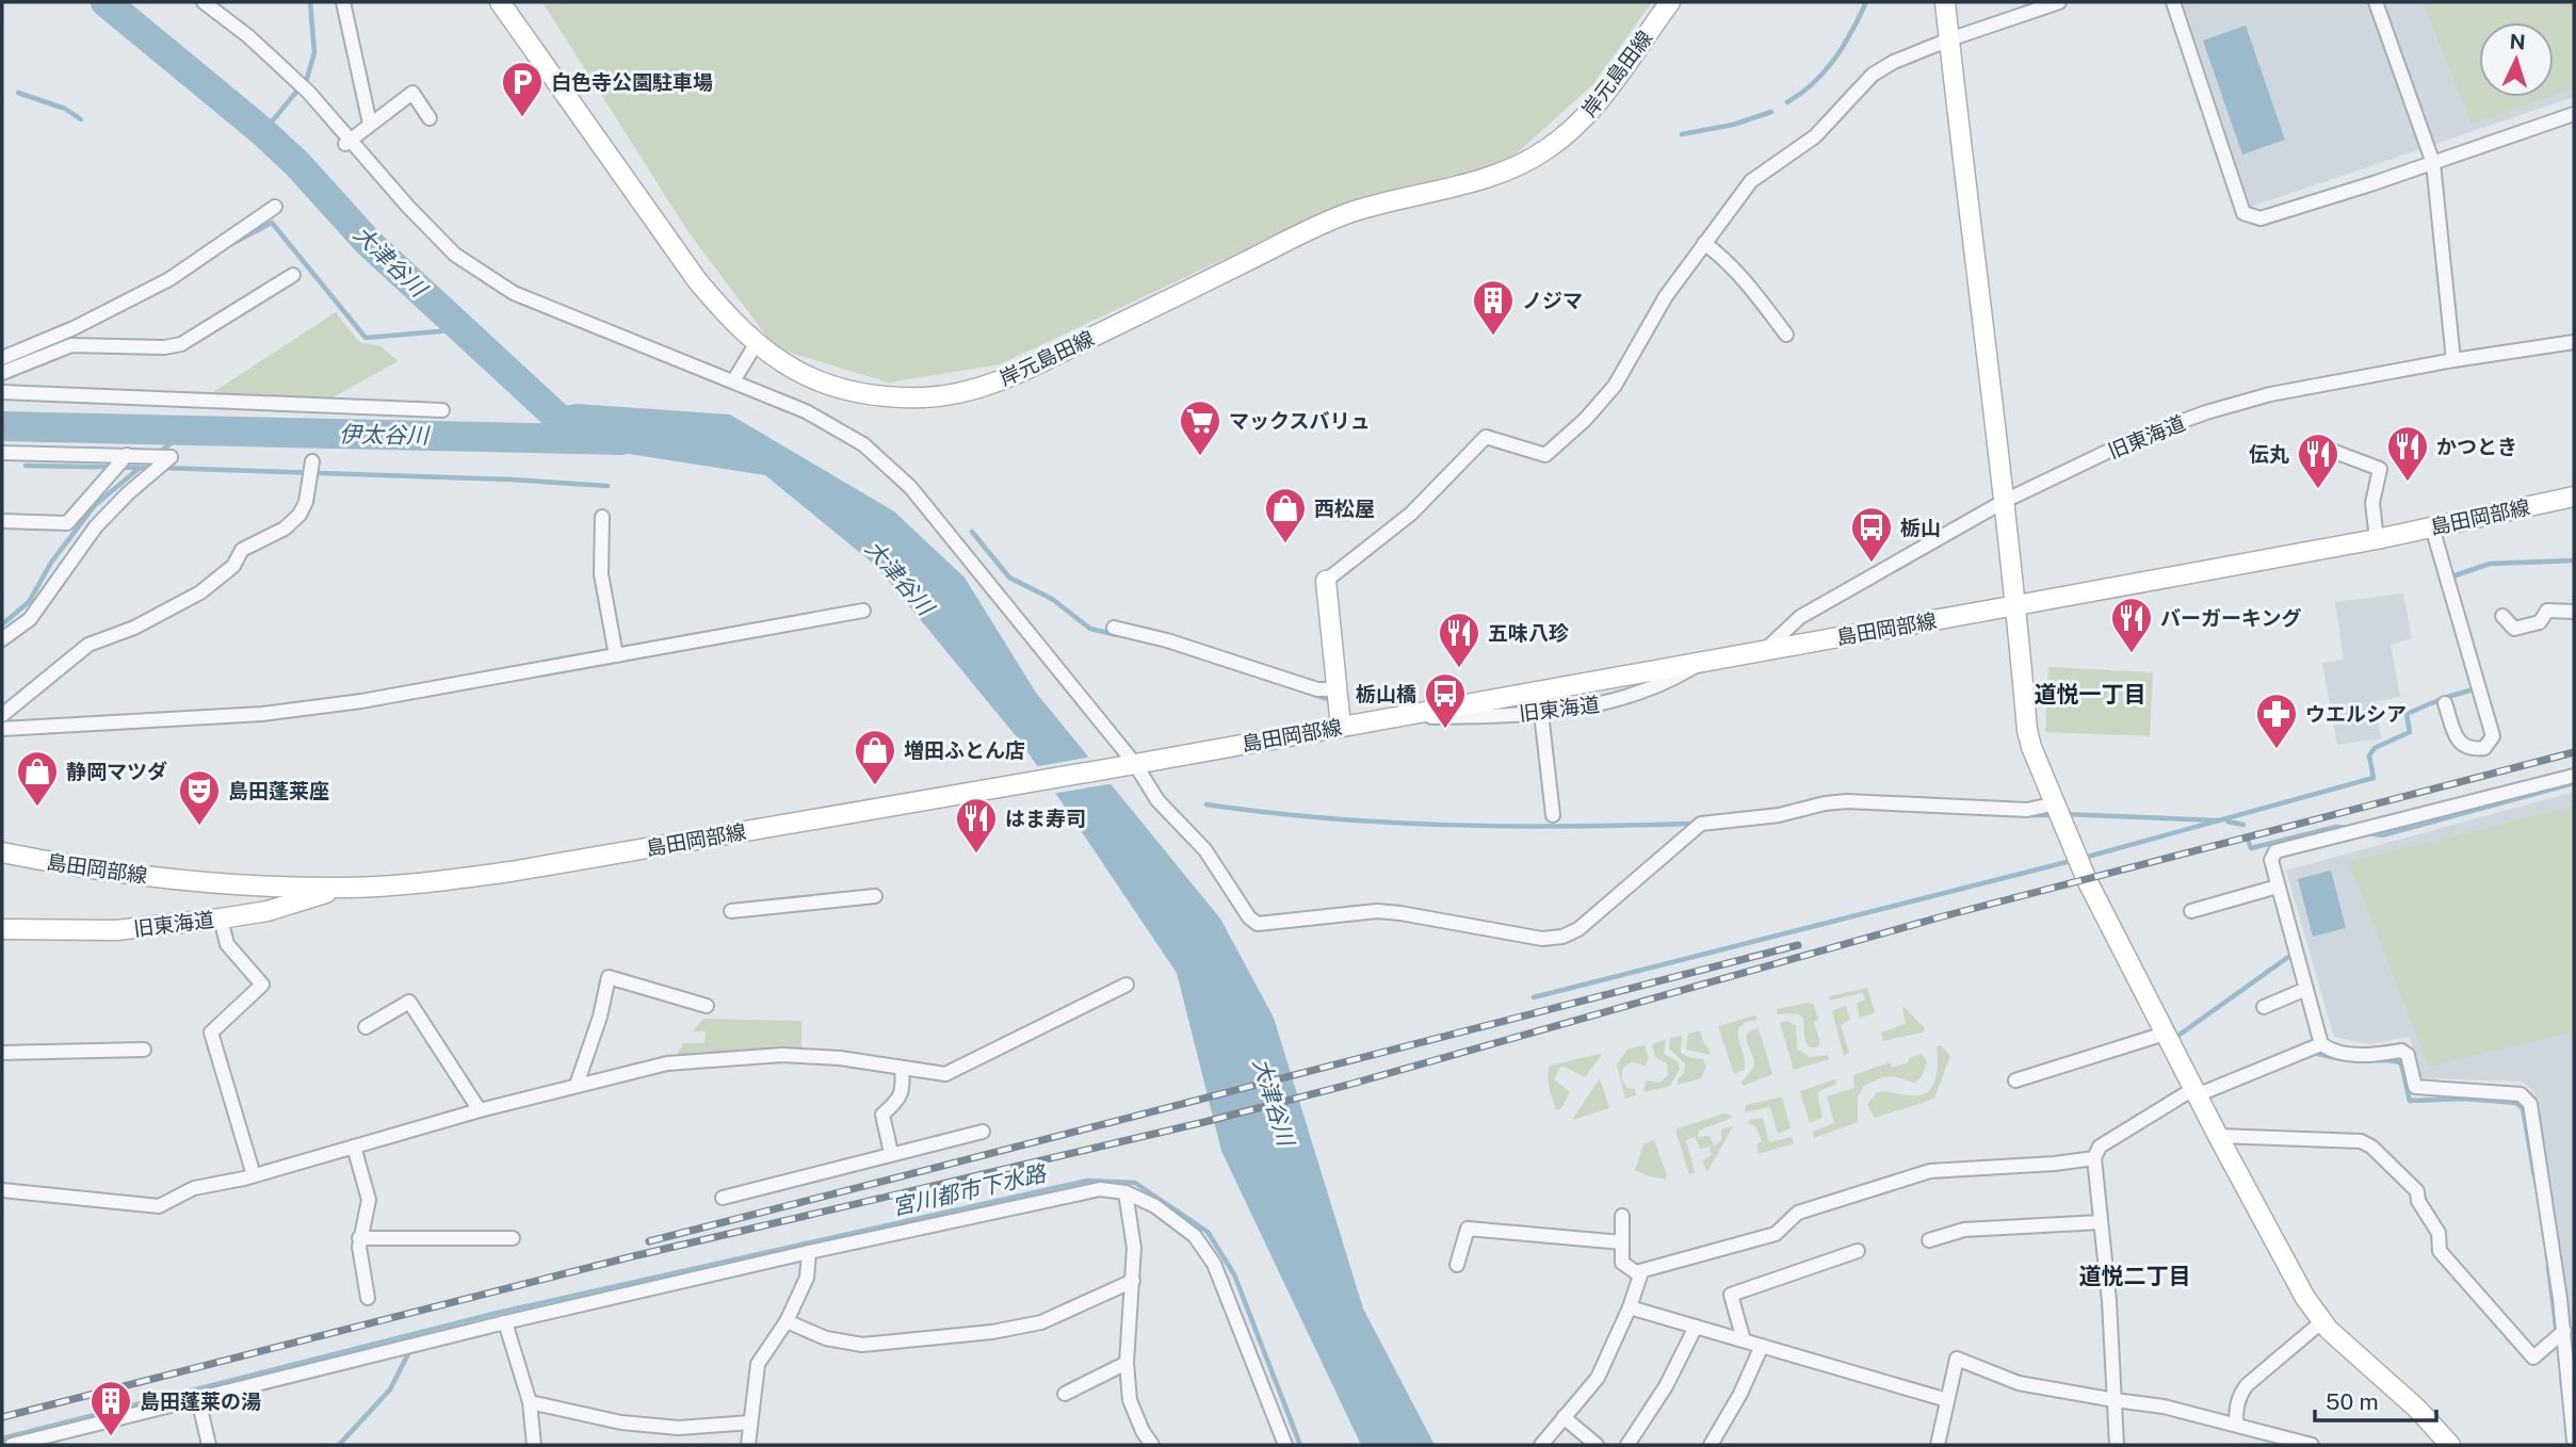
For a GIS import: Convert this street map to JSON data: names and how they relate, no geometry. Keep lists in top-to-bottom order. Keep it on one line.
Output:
{"streets":{"street":["岸元島田線","旧東海道","島田岡部線"]},"crossings":[["旧東海道","島田岡部線"]],"districts":["道悦一丁目","道悦二丁目"],"water":["大津谷川","伊太谷川","宮川都市下水路"],"places":{"parking":["白色寺公園駐車場"],"building":["ノジマ","島田蓬莱の湯"],"supermarket":["マックスバリュ"],"restaurant":["かつとき","伝丸","バーガーキング","五味八珍","はま寿司"],"shop":["西松屋","増田ふとん店","静岡マツダ"],"bus stop":["栃山","栃山橋"],"pharmacy":["ウエルシア"],"theatre":["島田蓬莱座"]},"scale_bar":"50 m","north":"top"}
